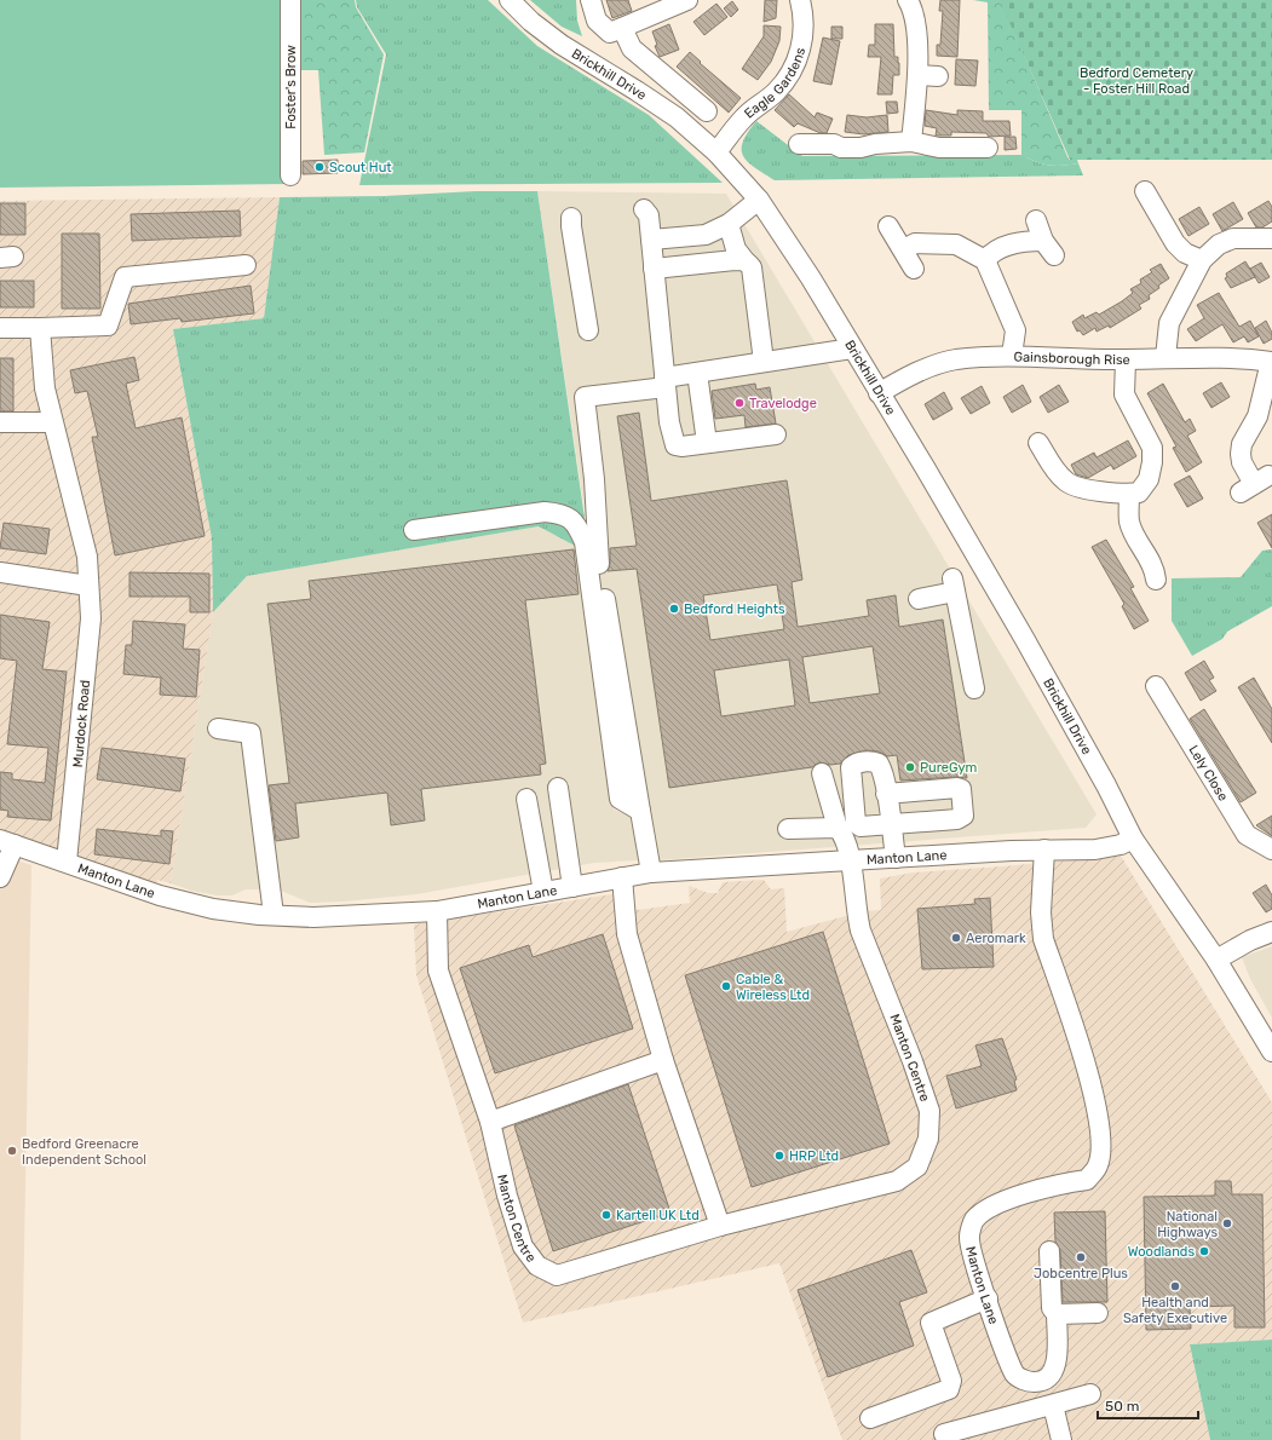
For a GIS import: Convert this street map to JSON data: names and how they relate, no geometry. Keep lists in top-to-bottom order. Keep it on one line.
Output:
{"streets":{"street":["Brickhill Drive","Eagle Gardens","Foster's Brow","Gainsborough Rise","Murdock Road","Lely Close","Manton Lane","Manton Centre"]},"crossings":[["Brickhill Drive","Eagle Gardens"],["Brickhill Drive","Gainsborough Rise"],["Brickhill Drive","Manton Lane"],["Murdock Road","Manton Lane"],["Manton Lane","Manton Centre"]],"parks":["Bedford Cemetery - Foster Hill Road"],"places":["Scout Hut","Travelodge","Bedford Heights","PureGym","Aeromark","Cable & Wireless Ltd","Bedford Greenacre Independent School","HRP Ltd","Kartell UK Ltd","National Highways","Woodlands","Jobcentre Plus","Health and Safety Executive"],"scale_bar":"50 m"}
